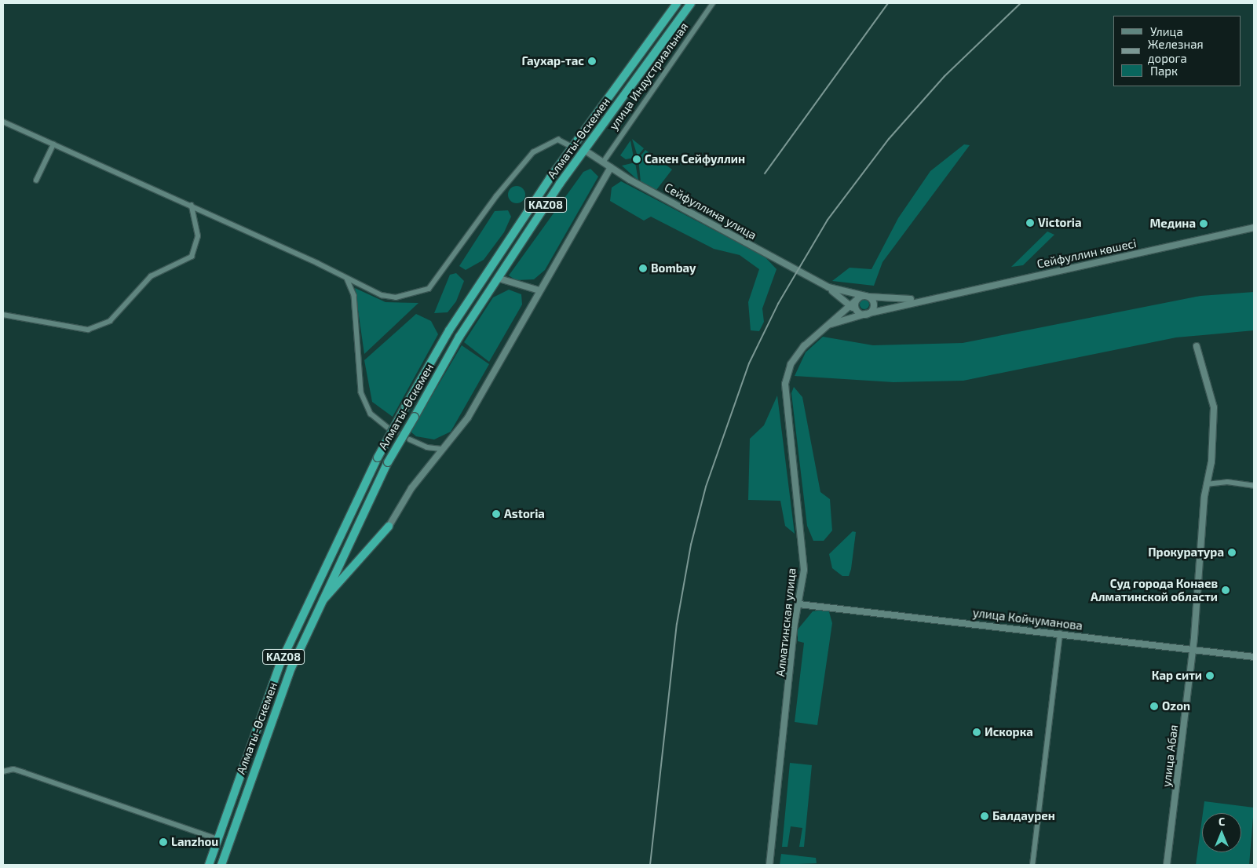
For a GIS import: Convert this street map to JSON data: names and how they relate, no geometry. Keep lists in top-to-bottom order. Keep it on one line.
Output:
{"streets":{"highway":["Алматы-Өскемен","KAZ08"],"street":["улица Индустриальная","Сейфуллина улица","Сейфуллин көшесі","улица Койчуманова","Алматинская улица","улица Абая"]},"crossings":[["улица Индустриальная","Сейфуллина улица"],["Алматы-Өскемен","Сейфуллина улица"],["улица Койчуманова","Алматинская улица"],["улица Койчуманова","улица Абая"]],"places":["Гаухар-тас","Сакен Сейфуллин","Victoria","Медина","Bombay","Astoria","Прокуратура","Суд города Конаев Алматинской области","Кар сити","Ozon","Искоркa","Балдаурен","Lanzhou"],"legend":["Улица","Железная дорога","Парк"],"north":"top"}
